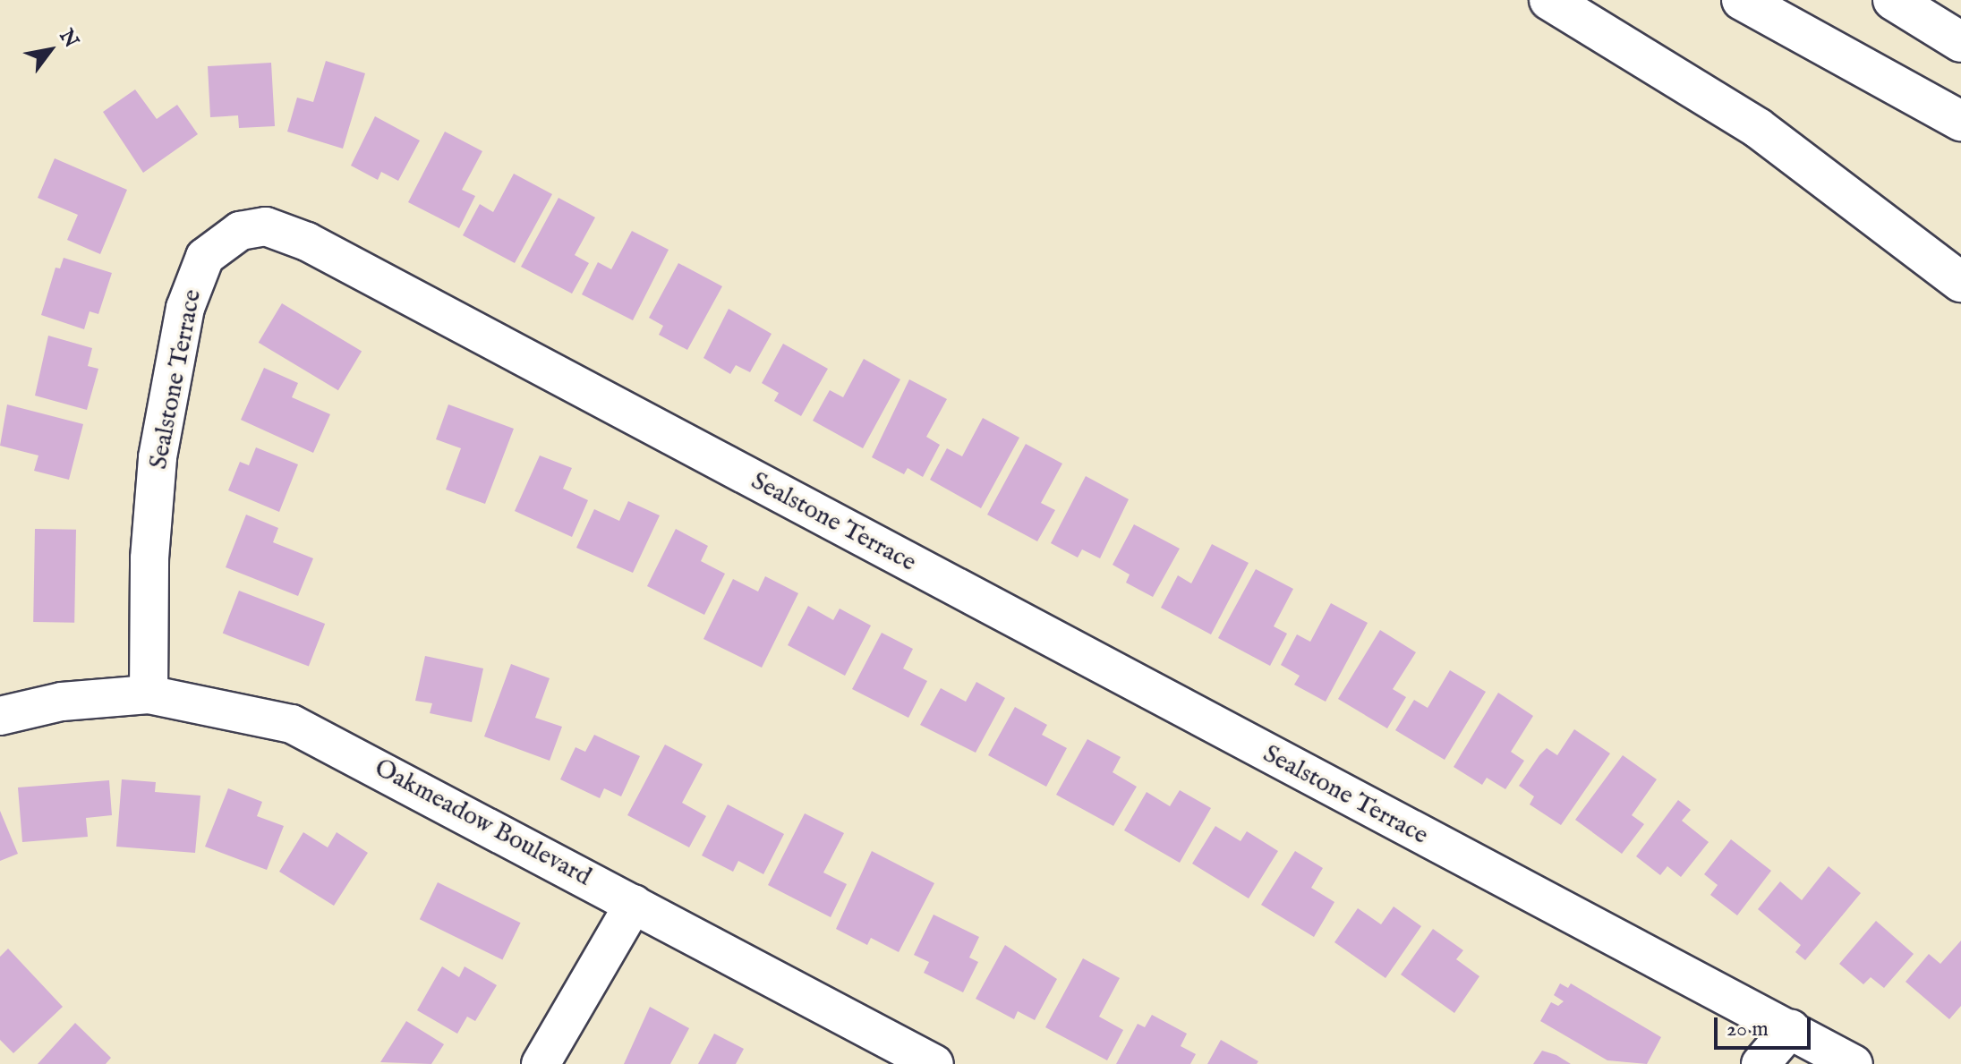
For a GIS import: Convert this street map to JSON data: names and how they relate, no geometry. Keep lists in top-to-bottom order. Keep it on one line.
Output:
{"streets":{"street":["Sealstone Terrace","Oakmeadow Boulevard"]},"crossings":[["Sealstone Terrace","Oakmeadow Boulevard"]],"scale_bar":"20 m","north":"top right"}
